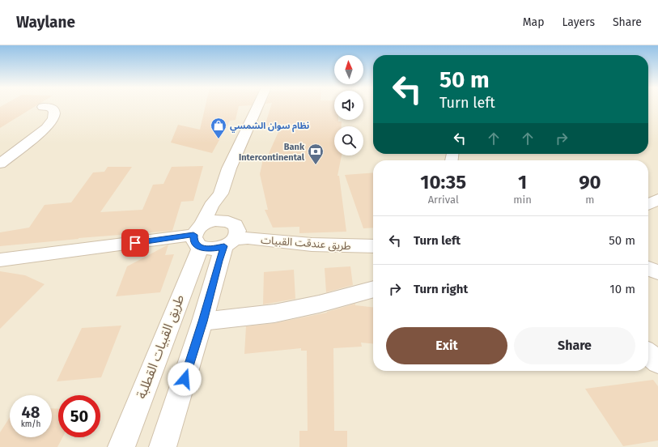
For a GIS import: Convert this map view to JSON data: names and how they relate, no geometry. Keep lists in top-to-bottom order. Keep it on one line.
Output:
{"streets":{"main road":["طريق عندقت القبيات","طريق القبيات القطلبة"]},"crossings":[["طريق عندقت القبيات","طريق القبيات القطلبة"]],"places":{"shop":["نظام سوان الشمسي"],"bank":["Bank Intercontinental"]},"north":"top","page":{"header":"Waylane","nav":["Map","Layers","Share"],"turn":["50 m","Turn left"],"eta":["10:35","Arrival","1","min","90","m"],"list":[{"name":"Turn left","value":"50 m"},{"name":"Turn right","value":"10 m"}],"buttons":["Exit","Share"],"speed":"48 km/h","limit":"50"}}
